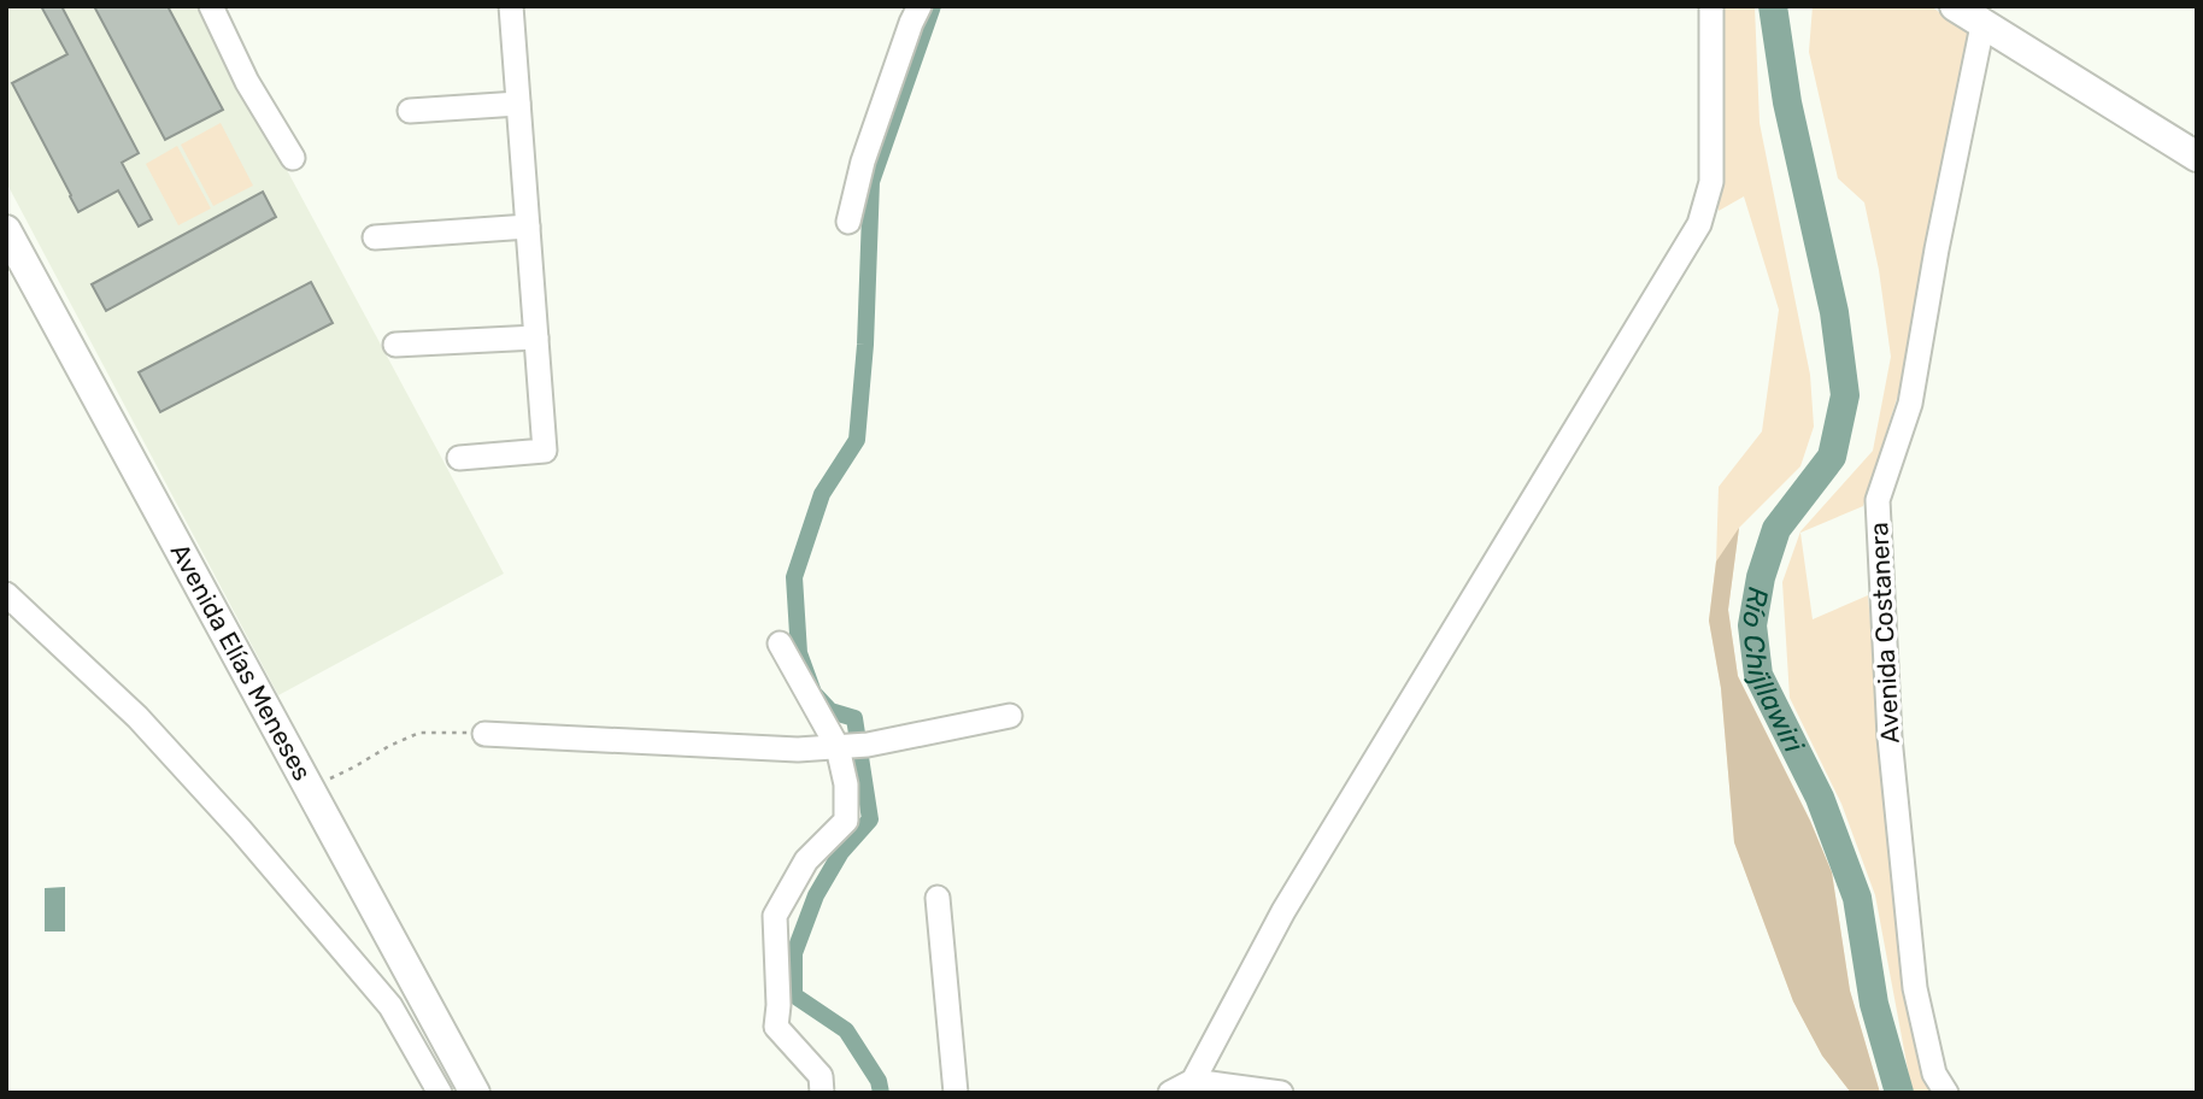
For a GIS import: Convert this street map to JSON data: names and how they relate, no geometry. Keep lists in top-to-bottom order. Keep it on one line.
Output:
{"streets":{"main road":["Avenida Elías Meneses"],"street":["Avenida Costanera"]},"water":["Río Chijllawiri"]}
